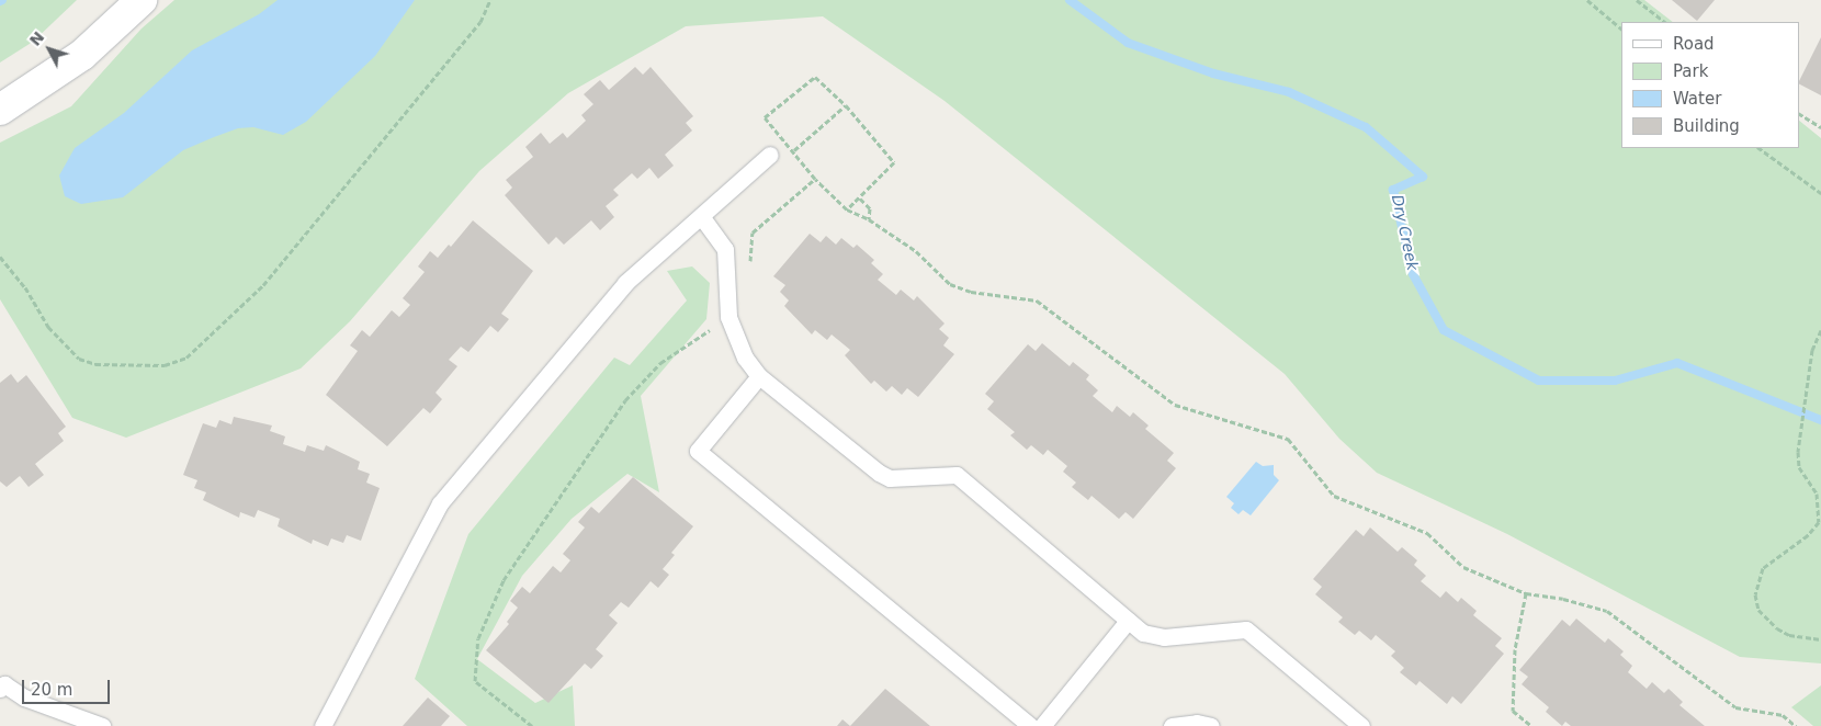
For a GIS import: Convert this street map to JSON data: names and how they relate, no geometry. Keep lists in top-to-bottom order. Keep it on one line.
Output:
{"water":["Dry Creek"],"legend":["Road","Park","Water","Building"],"scale_bar":"20 m","north":"top left"}
